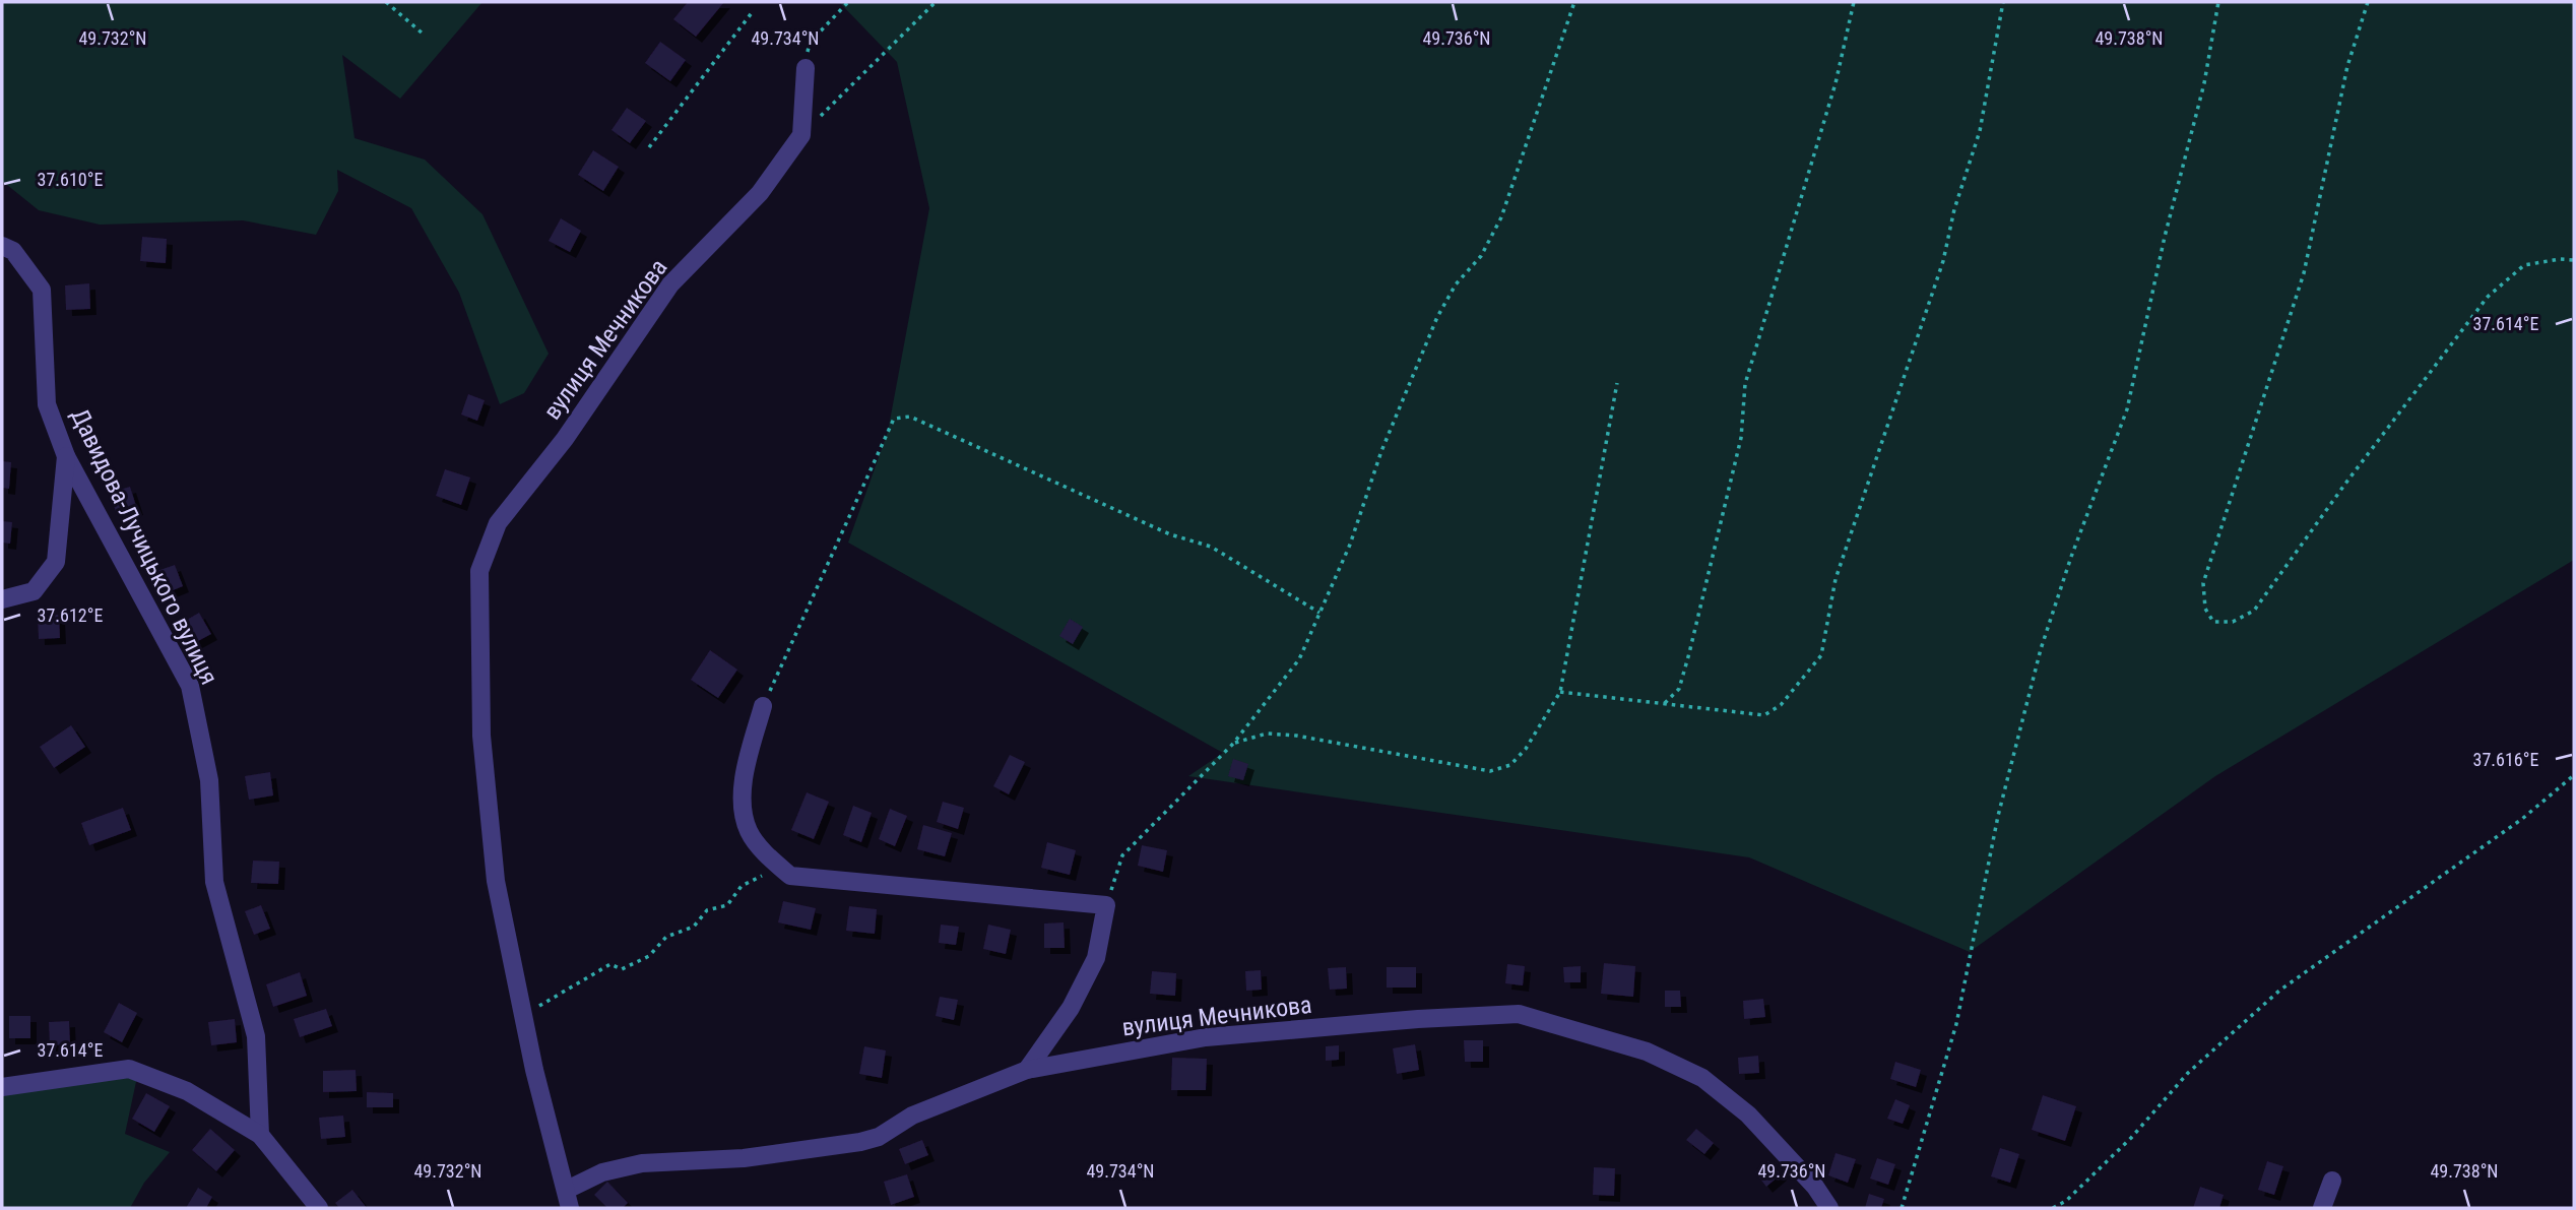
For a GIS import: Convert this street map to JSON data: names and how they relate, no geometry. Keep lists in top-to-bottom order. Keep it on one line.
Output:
{"streets":{"street":["вулиця Мечникова","Давидова-Лучицького вулиця"]},"coordinates":["49.732°N","49.734°N","49.736°N","49.738°N","37.610°E","37.614°E","37.612°E","37.616°E"]}
